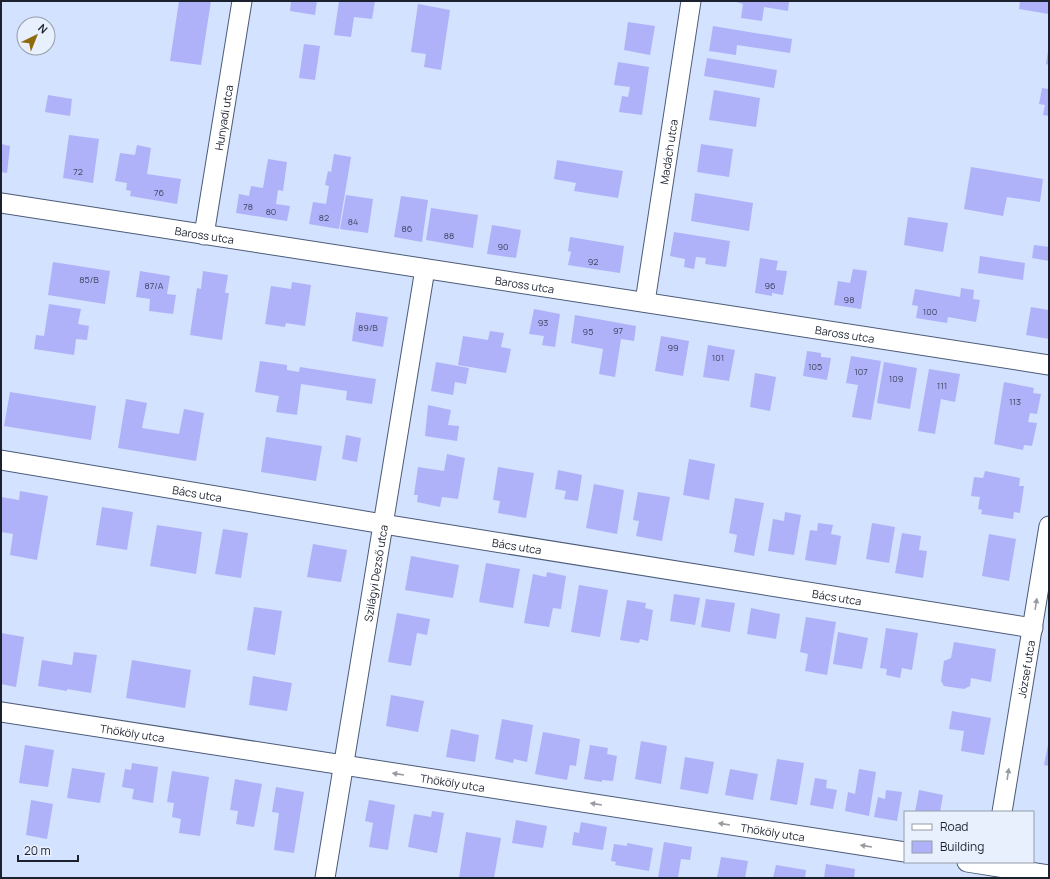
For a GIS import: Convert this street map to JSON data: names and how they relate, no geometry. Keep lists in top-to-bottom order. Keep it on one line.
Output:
{"streets":{"street":["Hunyadi utca","Madách utca","Baross utca","Bács utca","Szilágyi Dezső utca","József utca","Thököly utca"]},"crossings":[["Hunyadi utca","Baross utca"],["Madách utca","Baross utca"],["Baross utca","Szilágyi Dezső utca"],["Bács utca","Szilágyi Dezső utca"],["Bács utca","József utca"],["Szilágyi Dezső utca","Thököly utca"]],"one_way":["József utca","Thököly utca"],"house_numbers":["72","76","78","80","82","84","86","88","90","92","85/B","87/A","96","98","100","93","89/B","97","95","99","101","105","107","109","111","113"],"legend":["Road","Building"],"scale_bar":"20 m","north":"top right"}
